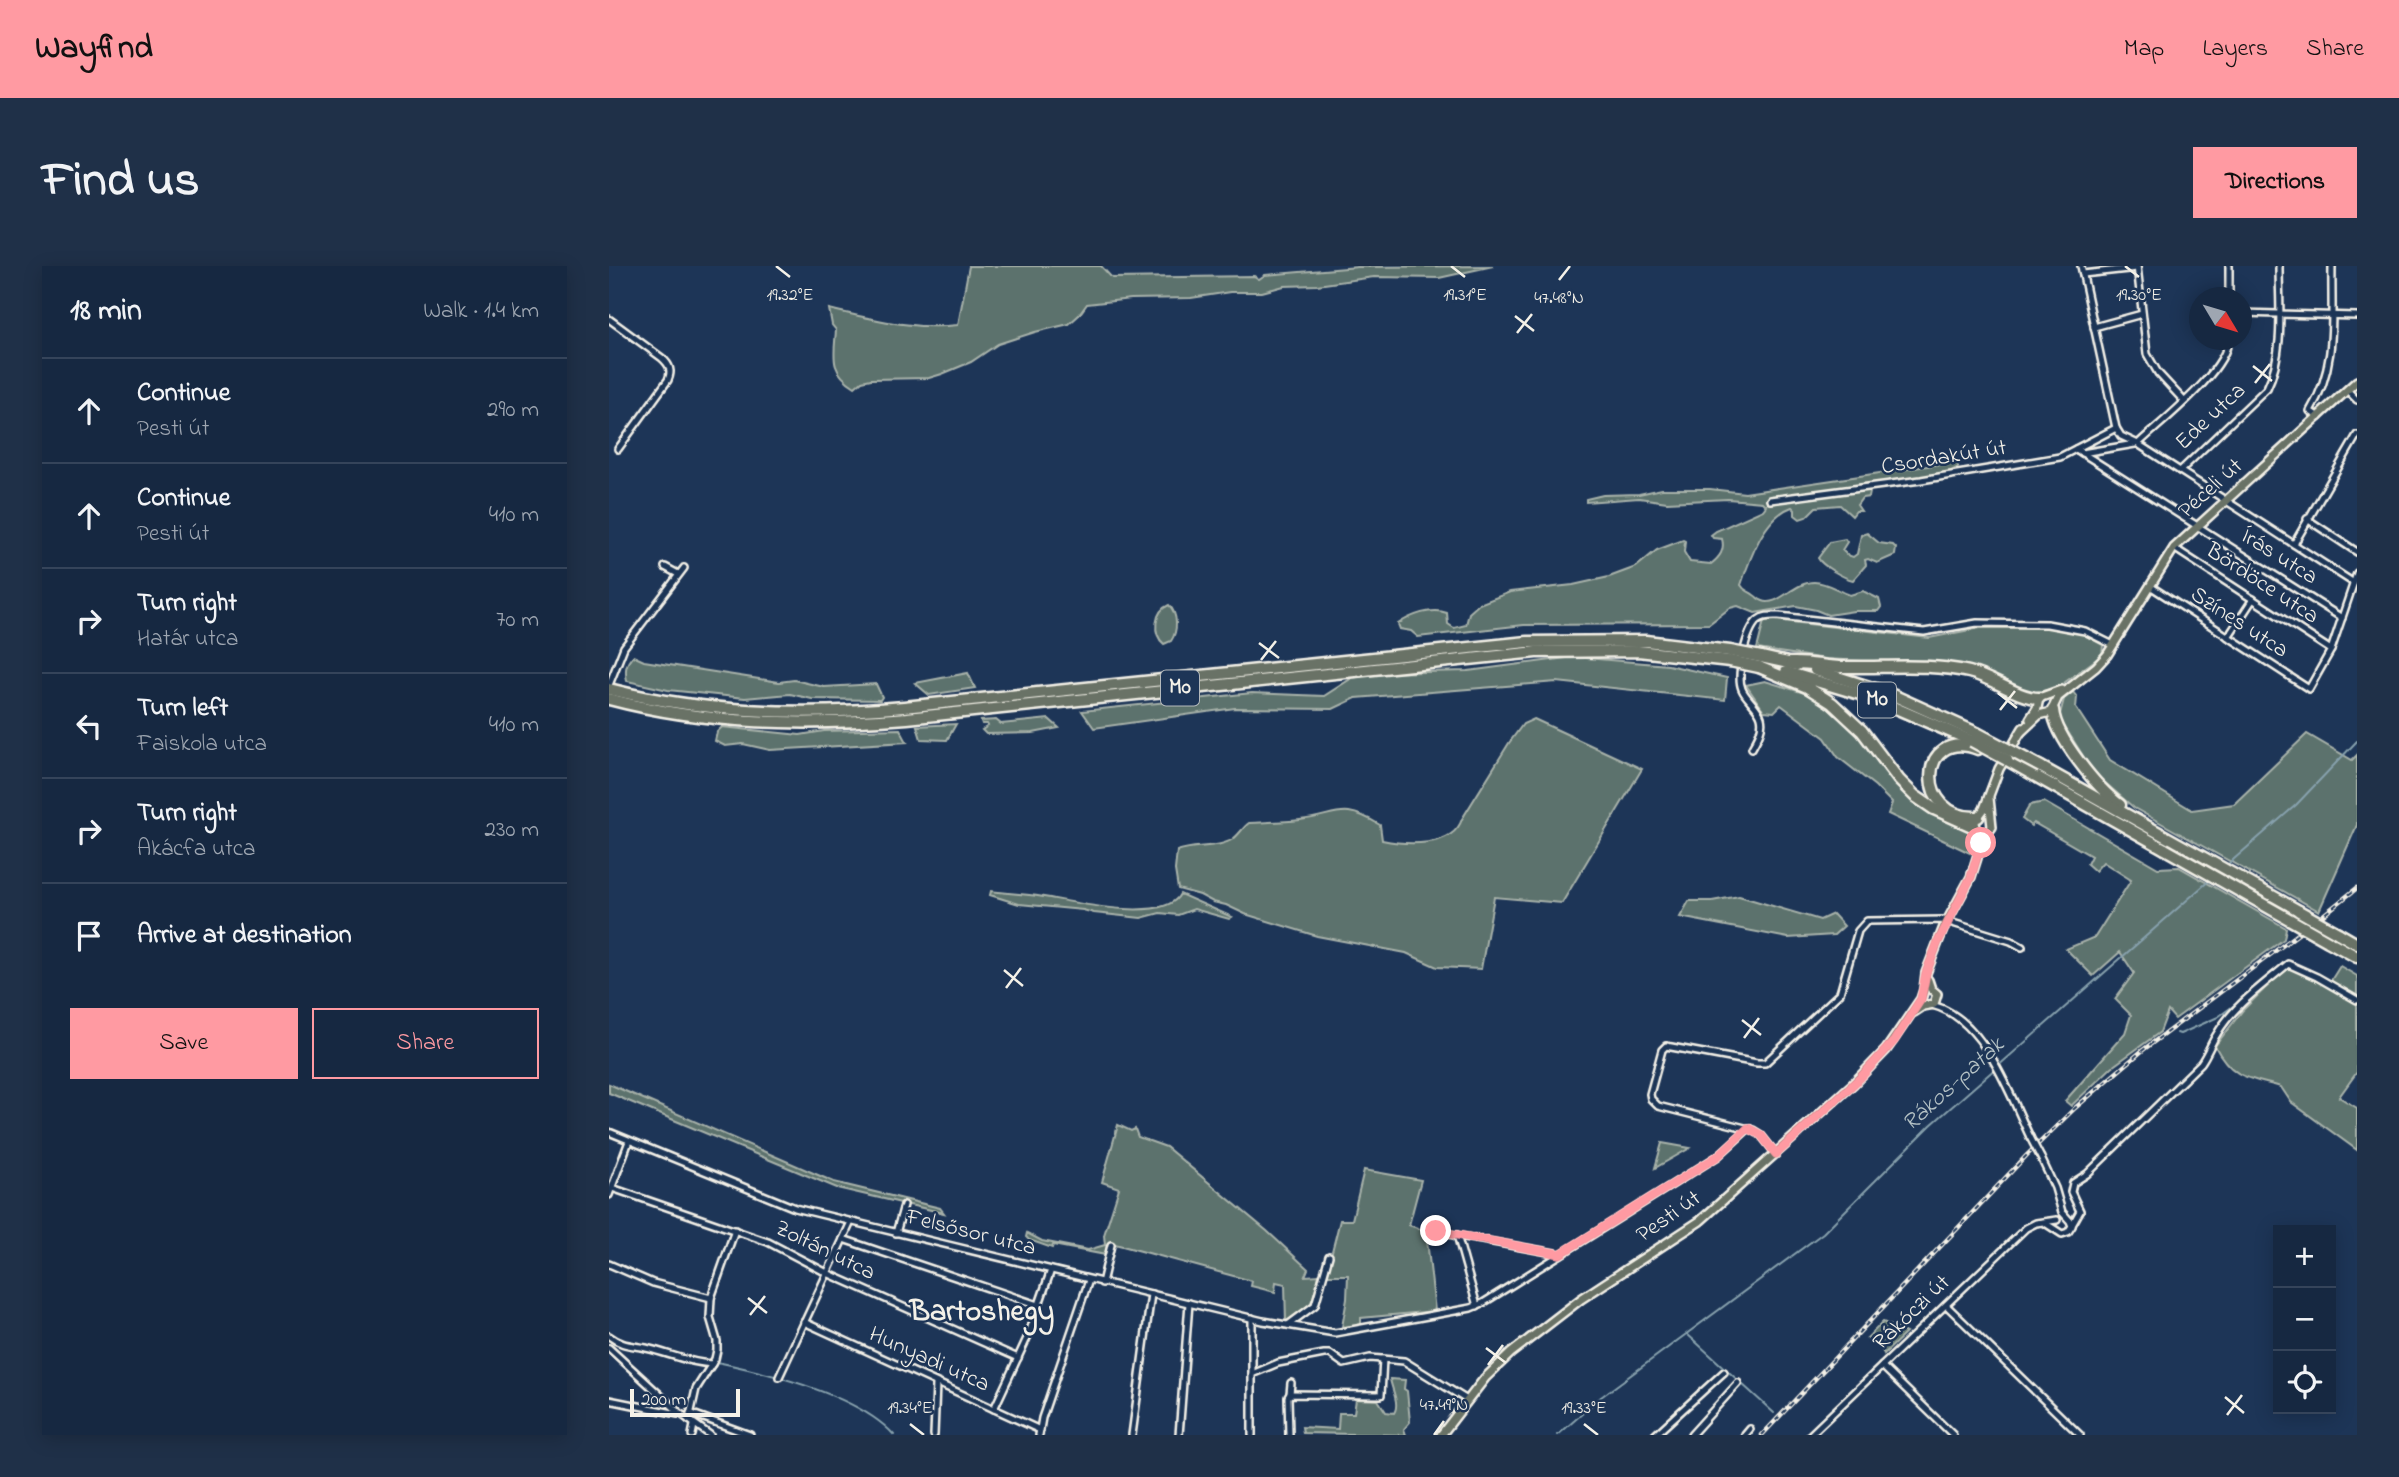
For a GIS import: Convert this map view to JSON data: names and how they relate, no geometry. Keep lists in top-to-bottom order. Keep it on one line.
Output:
{"streets":{"highway":["M0"],"main road":["Péceli út","Pesti út"],"street":["Ede utca","Csordakút út","Írás utca","Bördöce utca","Színes utca","Felsősor utca","Zoltán utca","Rákóczi út","Hunyadi utca"]},"crossings":[["Csordakút út","Írás utca"],["Péceli út","Írás utca"],["Péceli út","Bördöce utca"],["Péceli út","Színes utca"],["Bördöce utca","Színes utca"]],"districts":["Bartoshegy"],"water":["Rákos-patak"],"scale_bar":"200 m","north":"bottom right","page":{"header":"Wayfind","nav":["Map","Layers","Share"],"title":"Find us","buttons":["Directions",["Save","Share"]],"heading":["18 min","Walk · 1.4 km"],"list":[["Continue","Pesti út","290 m"],["Continue","Pesti út","410 m"],["Turn right","Határ utca","70 m"],["Turn left","Faiskola utca","410 m"],["Turn right","Akácfa utca","230 m"],"Arrive at destination"],"map_buttons":["+","−"],"scale":"200 m"},"coordinates":["19.32°E","19.31°E","19.30°E","47.48°N","47.49°N","19.34°E","19.33°E"]}
